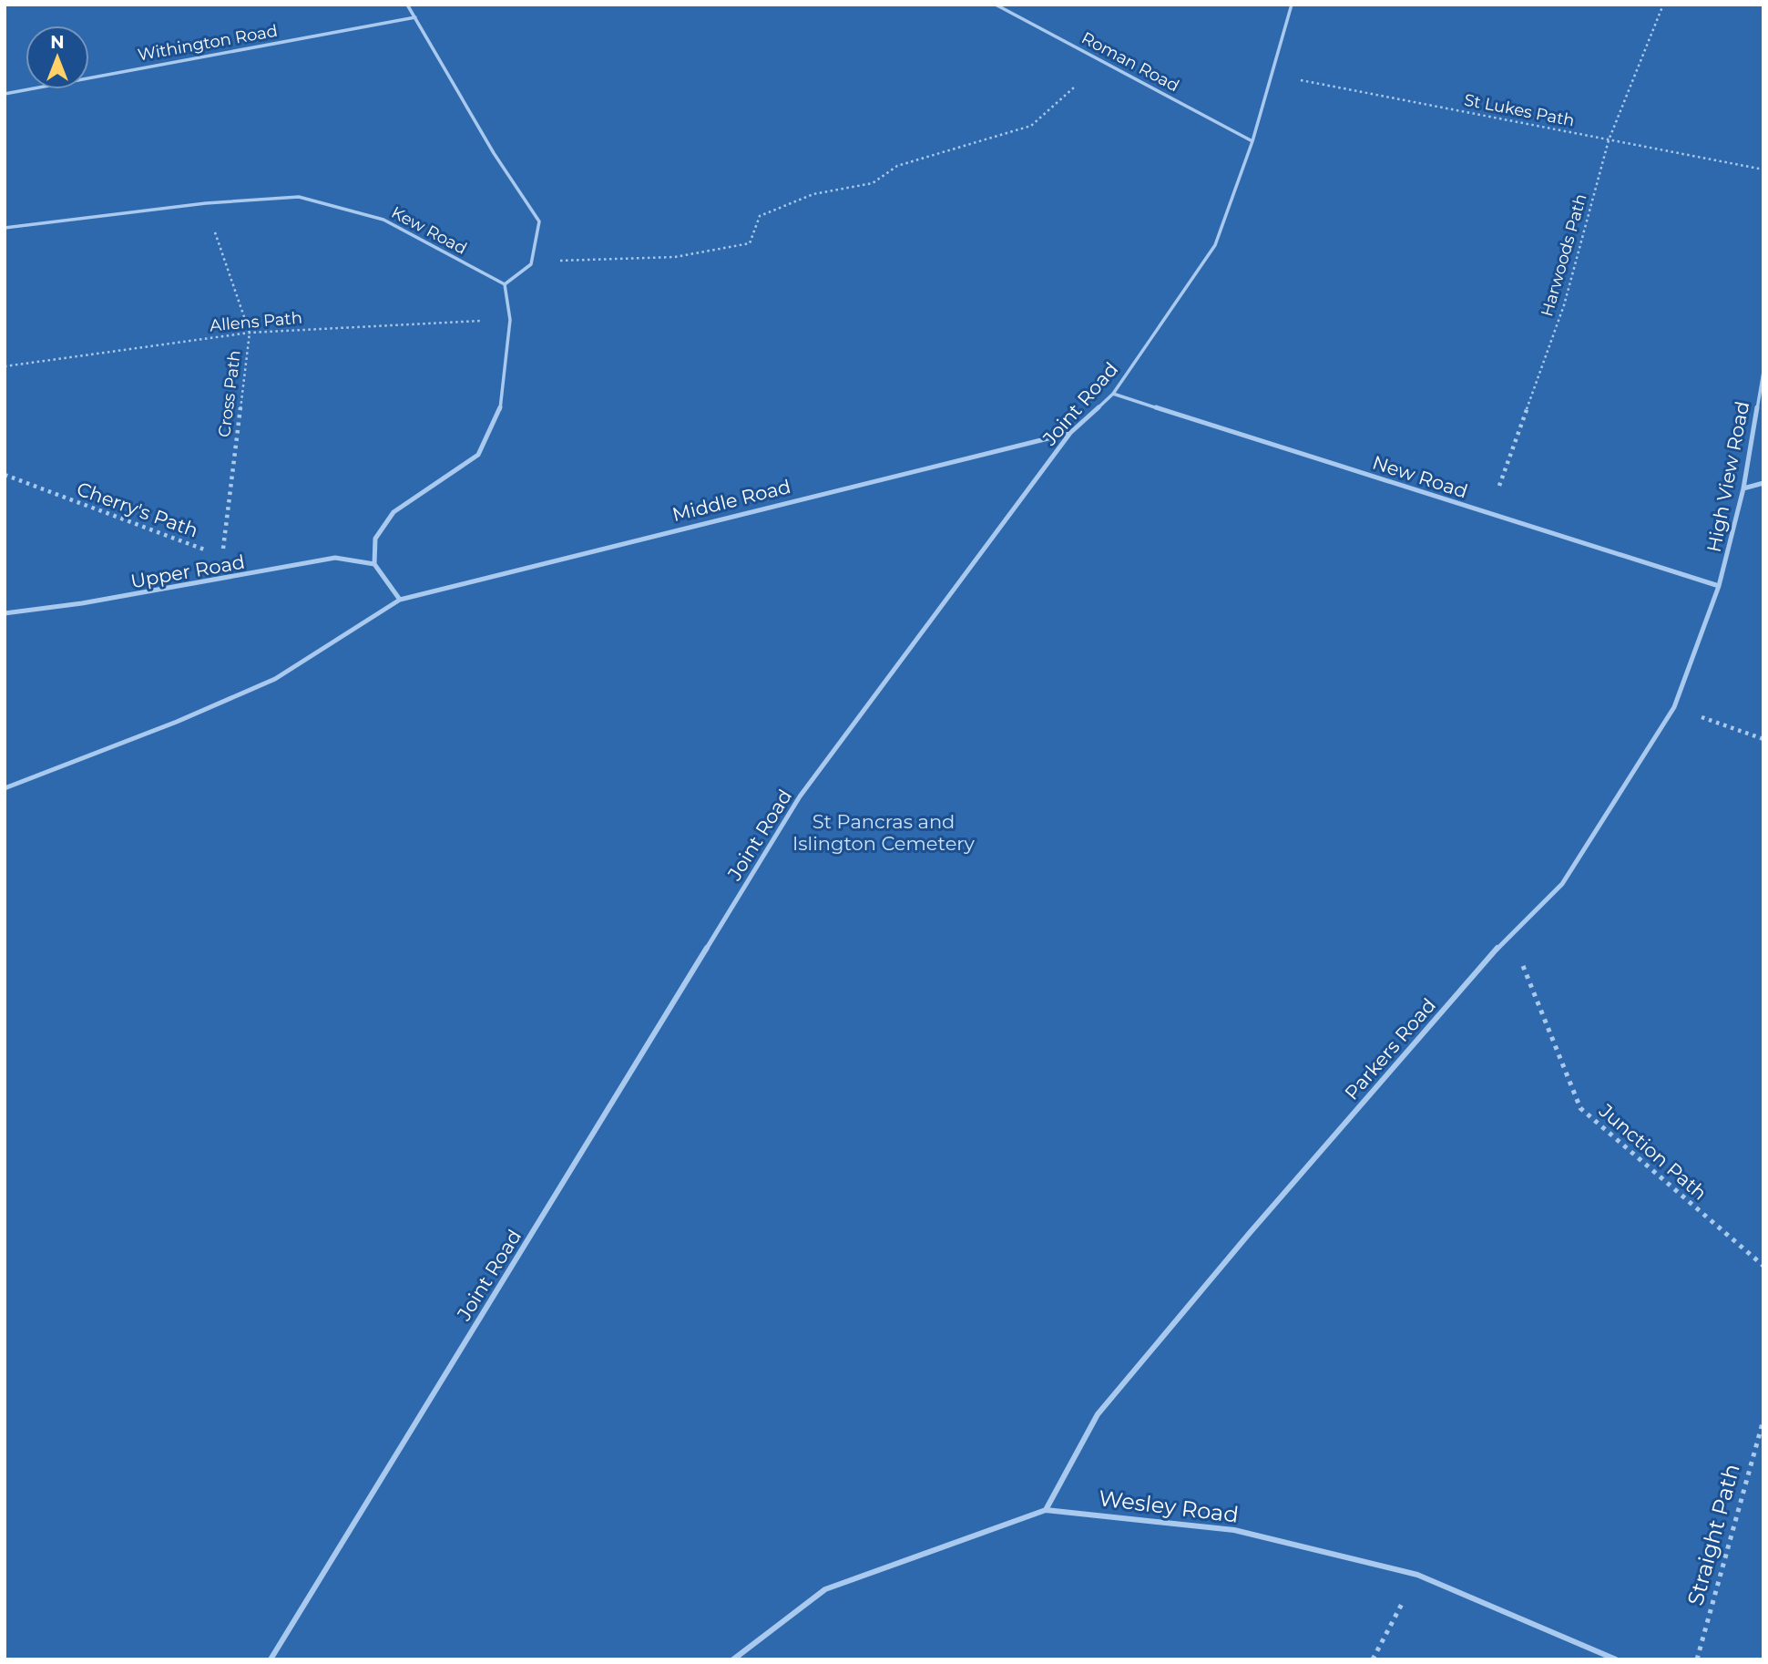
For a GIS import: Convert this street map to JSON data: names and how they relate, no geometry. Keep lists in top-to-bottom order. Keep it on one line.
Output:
{"streets":{"lane":["Withington Road","Roman Road","Kew Road","Joint Road","New Road","High View Road","Middle Road","Upper Road","Parkers Road","Wesley Road"],"path":["St Lukes Path","Harwoods Path","Allens Path","Cross Path","Cherry's Path","Junction Path","Straight Path"]},"crossings":[["Roman Road","Joint Road"],["St Lukes Path","Harwoods Path"],["St Lukes Path","Joint Road"],["Kew Road","Cross Path"],["Harwoods Path","New Road"],["Allens Path","Cross Path"],["Cross Path","Cherry's Path"],["Joint Road","New Road"],["Joint Road","Middle Road"],["New Road","High View Road"],["New Road","Parkers Road"],["High View Road","Parkers Road"],["Cherry's Path","Upper Road"],["Parkers Road","Junction Path"],["Parkers Road","Wesley Road"]],"parks":["St Pancras and Islington Cemetery"],"north":"top"}
